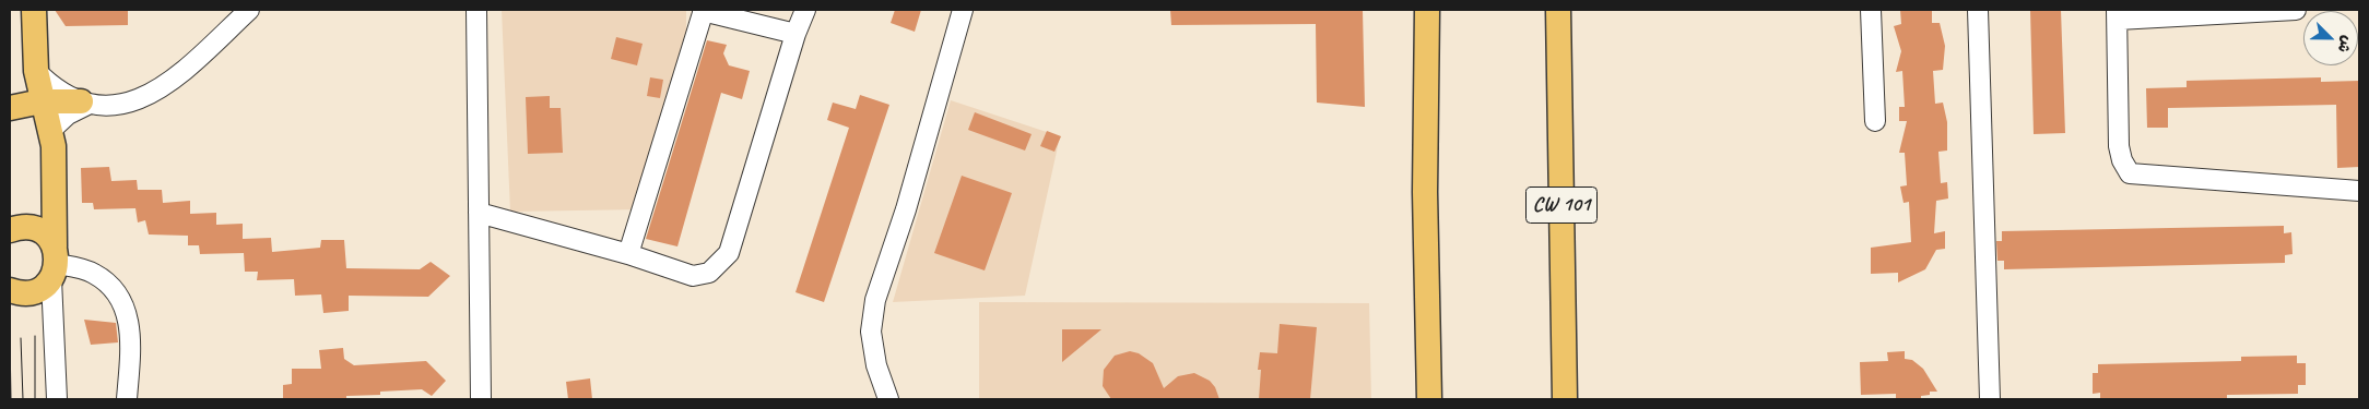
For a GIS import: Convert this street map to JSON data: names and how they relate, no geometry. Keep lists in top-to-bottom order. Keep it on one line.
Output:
{"streets":{"main road":["CW 101"]},"north":"bottom right"}
